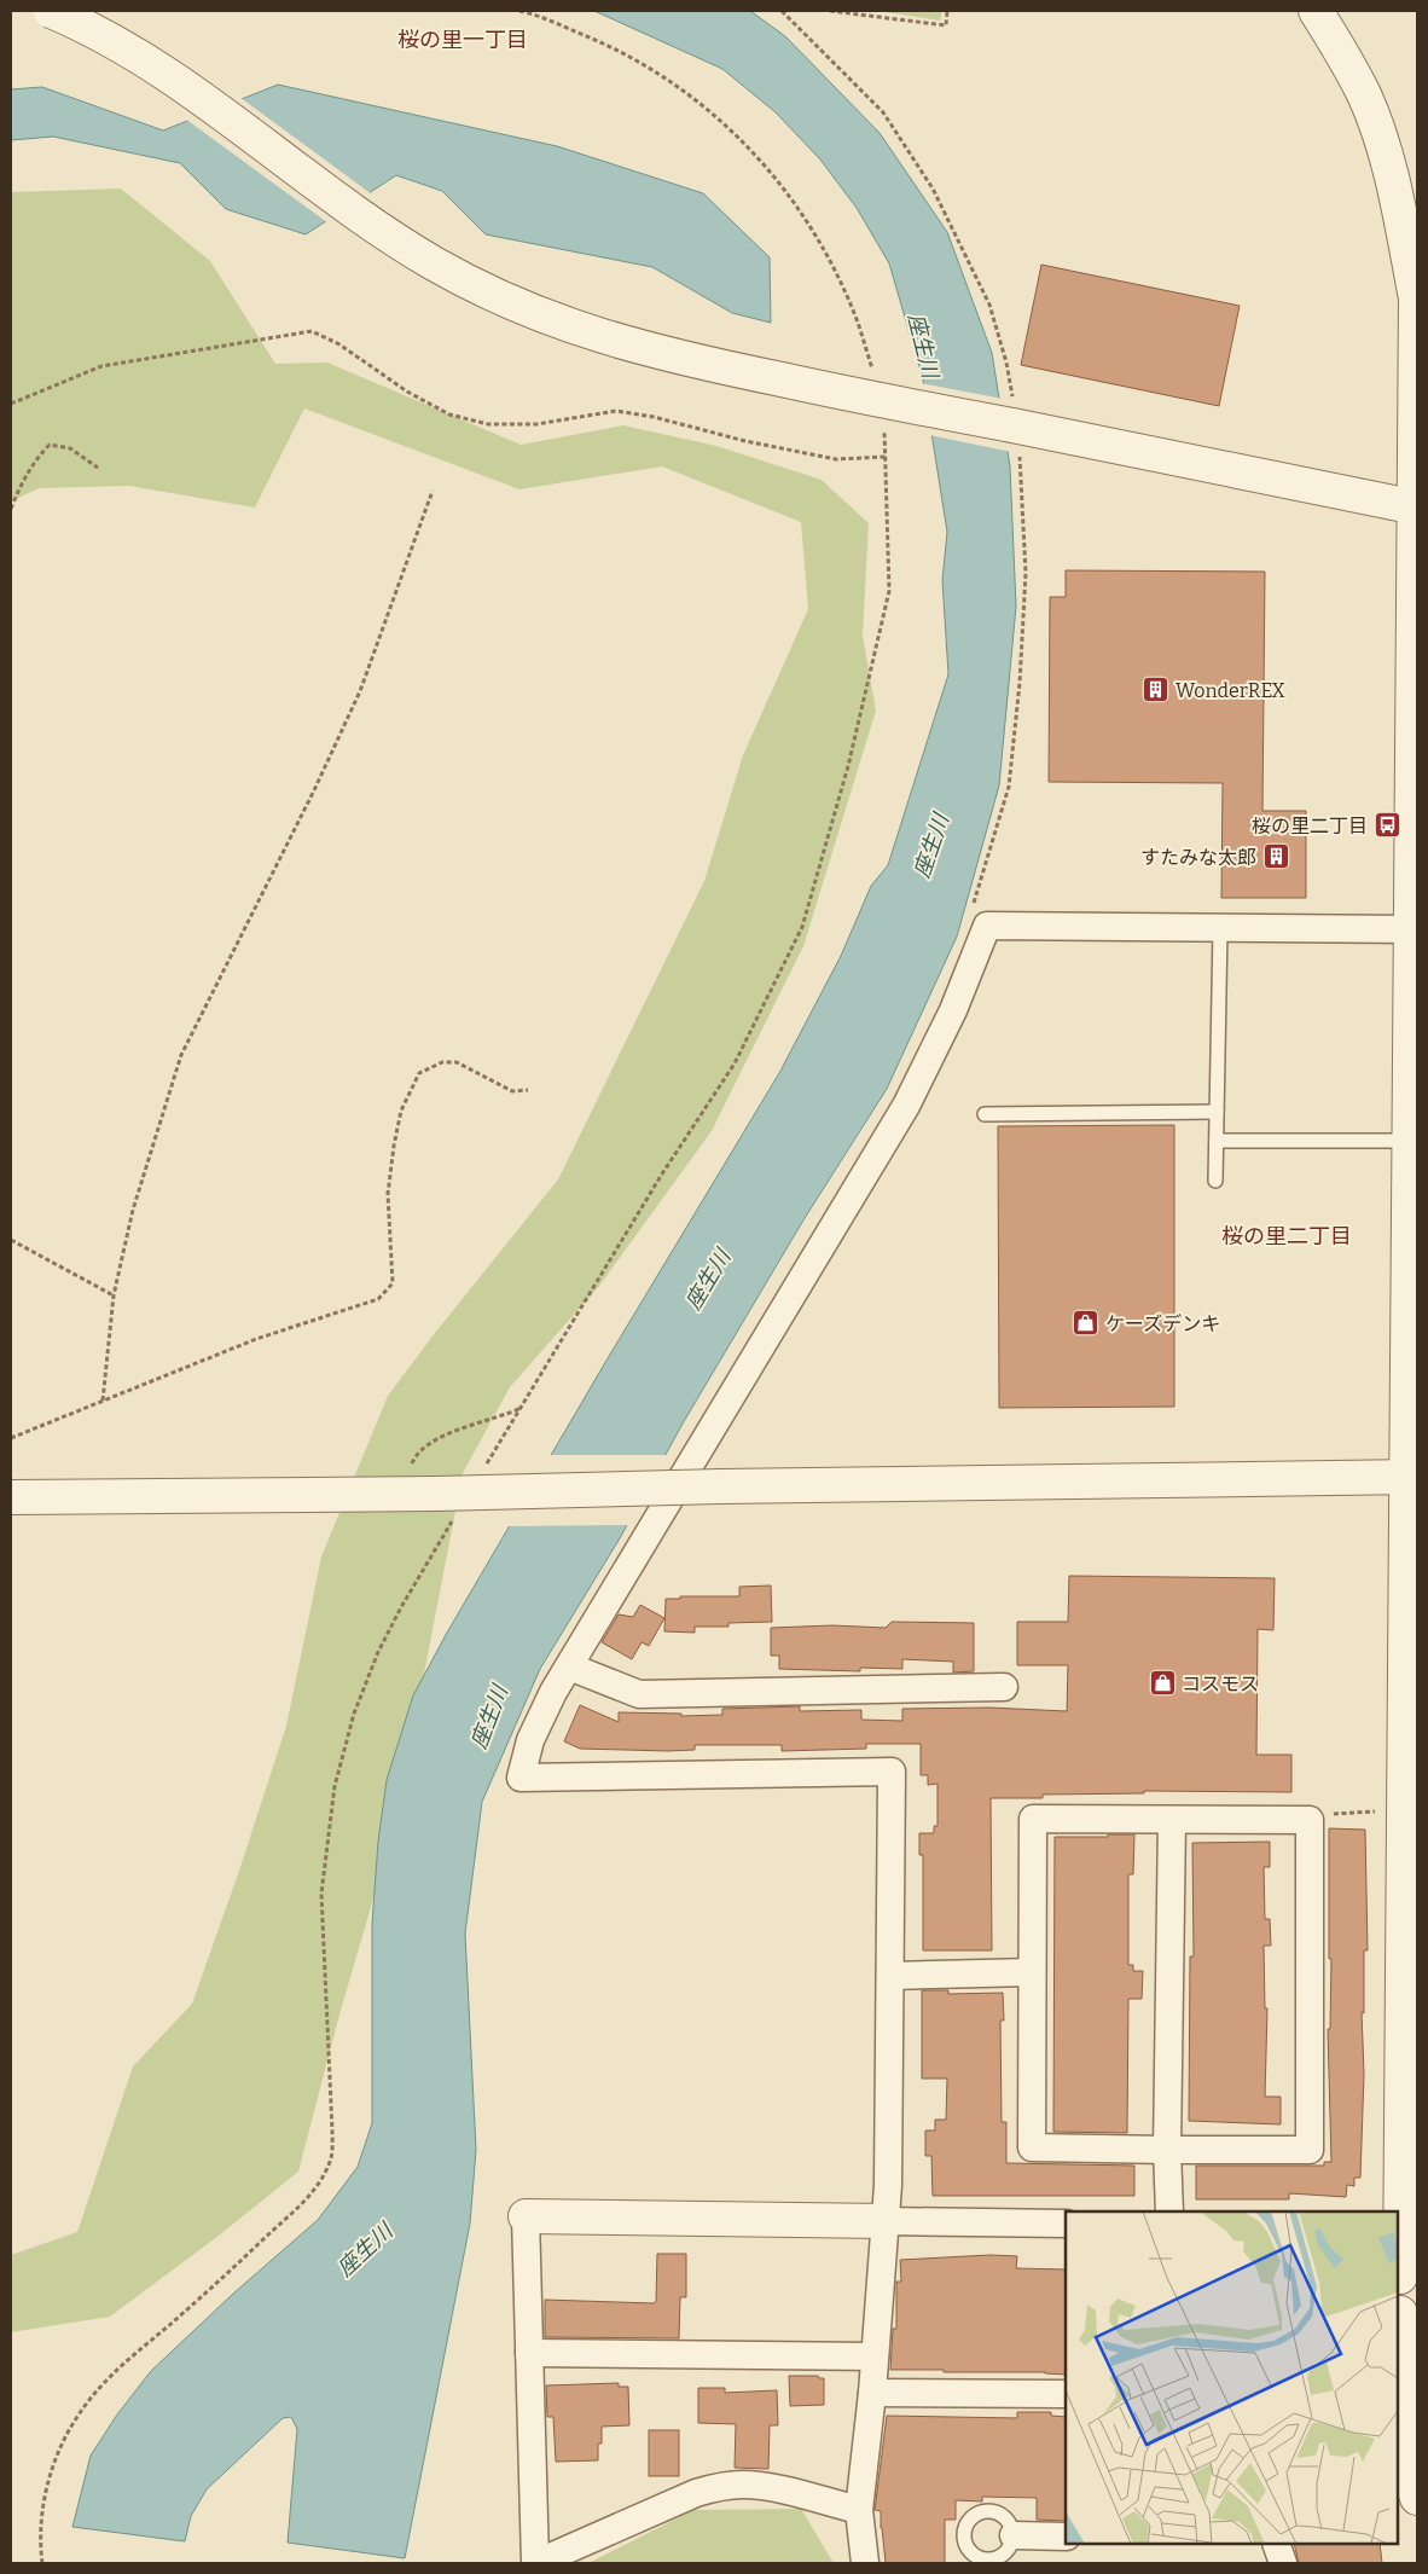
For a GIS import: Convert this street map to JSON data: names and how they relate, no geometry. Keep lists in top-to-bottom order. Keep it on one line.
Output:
{"districts":["桜の里一丁目","桜の里二丁目"],"water":["座生川"],"places":{"building":["WonderREX","すたみな太郎"],"bus stop":["桜の里二丁目"],"shop":["ケーズデンキ","コスモス"]}}
